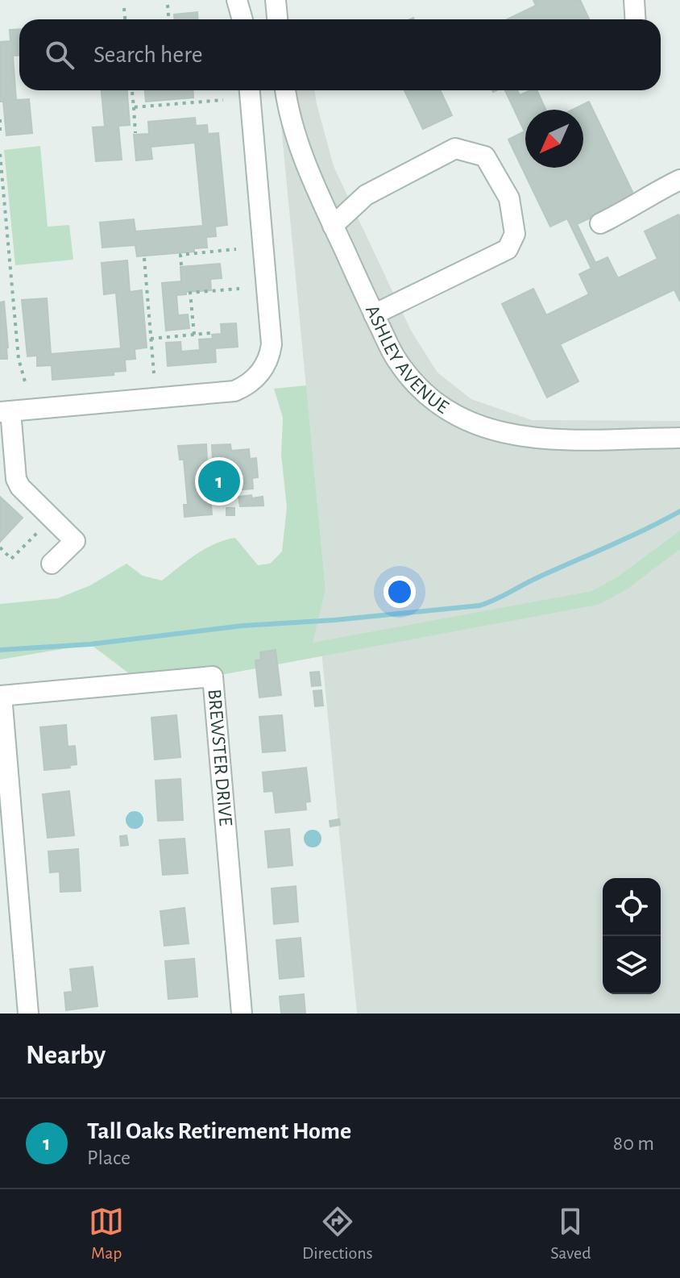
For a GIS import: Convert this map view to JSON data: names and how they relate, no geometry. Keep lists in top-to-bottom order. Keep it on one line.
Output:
{"streets":{"street":["ASHLEY AVENUE","BREWSTER DRIVE"]},"north":"bottom left","page":{"search":"Search here","pins":"1","heading":"Nearby","list":[{"mark":"1","name":"Tall Oaks Retirement Home","note":"Place","value":"80 m"}],"nav":["Map","Directions","Saved"]}}
